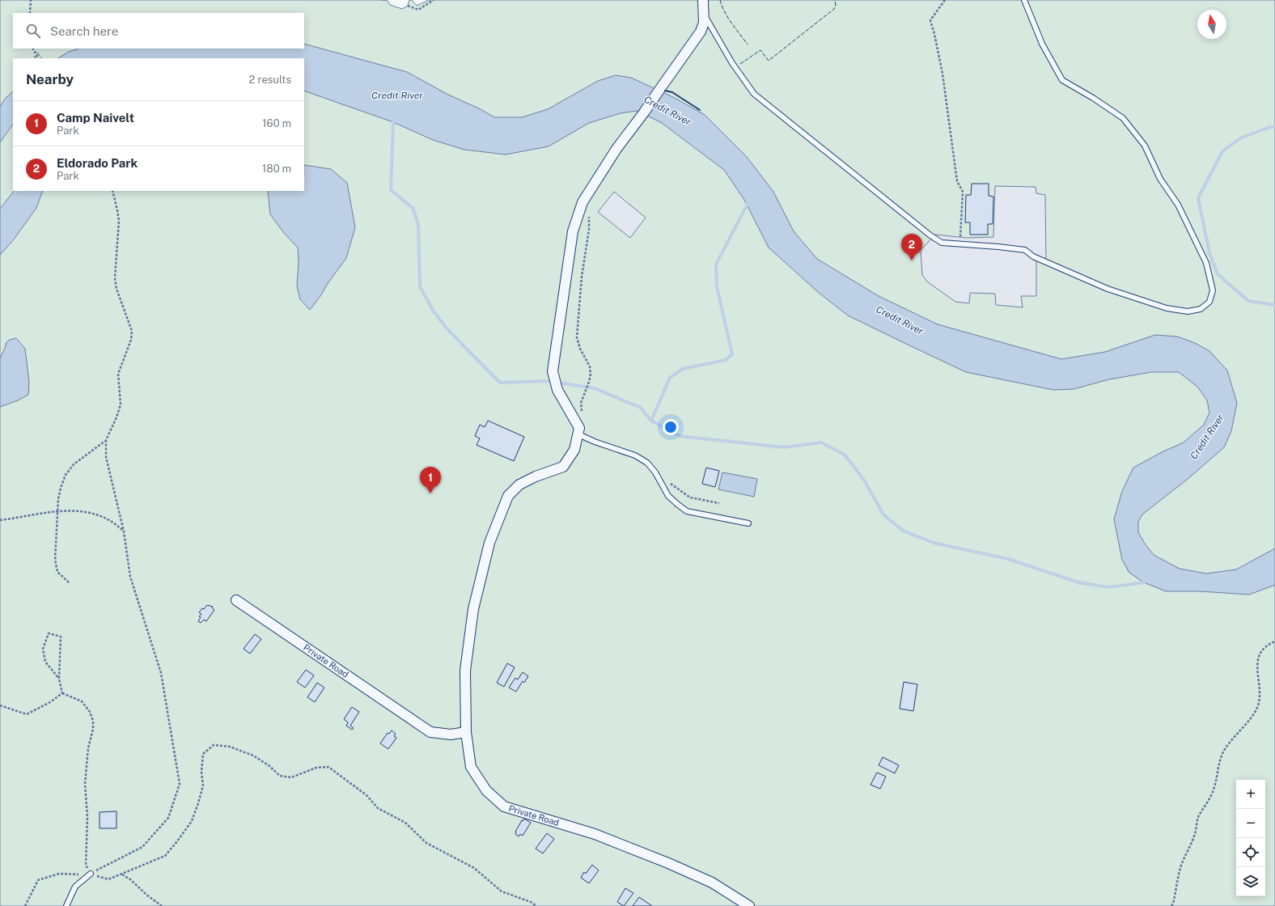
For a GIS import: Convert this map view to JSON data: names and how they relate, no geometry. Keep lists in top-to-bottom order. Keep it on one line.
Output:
{"streets":{"street":["Private Road"]},"water":["Credit River"],"north":"top","page":{"search":"Search here","heading":["Nearby","2 results"],"list":[{"mark":"1","name":"Camp Naivelt","note":"Park","value":"160 m"},{"mark":"2","name":"Eldorado Park","note":"Park","value":"180 m"}],"pins":["2","1"],"map_buttons":["+","−"]}}
